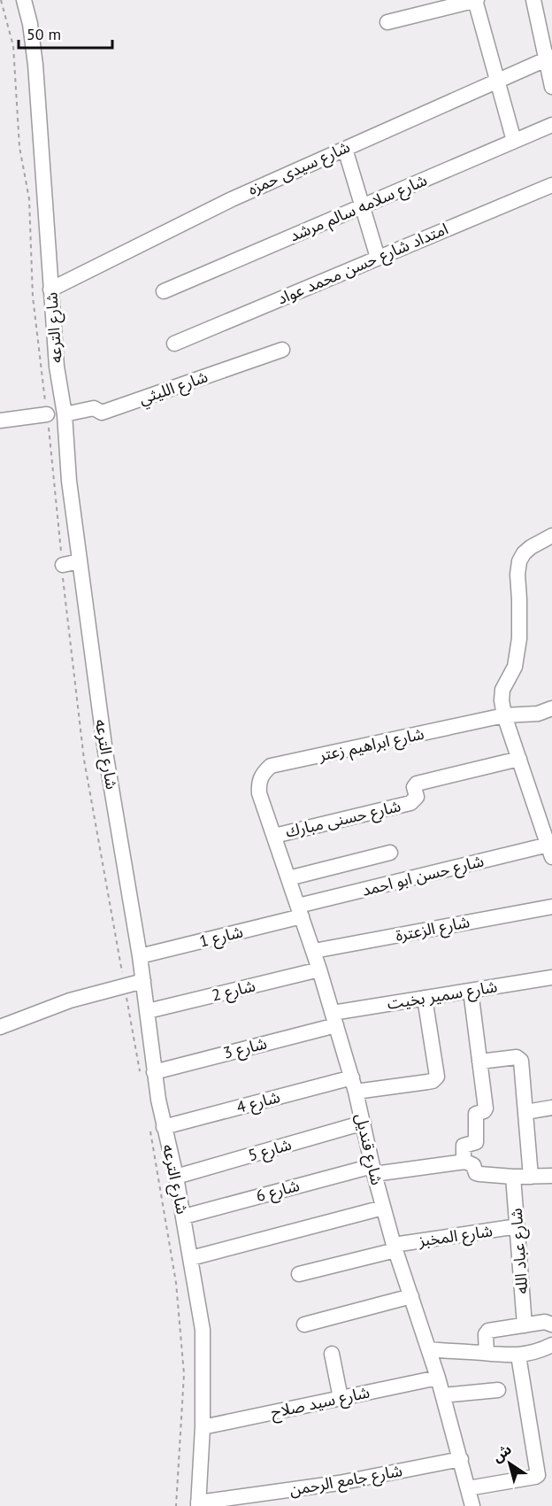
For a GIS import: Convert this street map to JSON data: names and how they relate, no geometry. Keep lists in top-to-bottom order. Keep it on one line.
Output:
{"streets":{"street":["شارع سيدى حمزه","شارع سلامه سالم مرشد","امتداد شارع حسن محمد عواد","شارع الترعه","شارع الليثي","شارع ابراهيم زعتر","شارع حسنى مبارك","شارع حسن ابو احمد","شارع الزعترة","شارع 1","شارع 2","شارع سمير بخيت","شارع 3","شارع 4","شارع قنديل","شارع 5","شارع 6","شارع المخبز","شارع عباد الله","شارع سيد صلاح","شارع جامع الرحمن"]},"crossings":[["شارع سيدى حمزه","شارع الترعه"],["شارع الترعه","شارع الليثي"],["شارع الترعه","شارع 1"],["شارع الترعه","شارع 2"],["شارع الترعه","شارع 3"],["شارع الترعه","شارع 4"],["شارع الترعه","شارع 5"],["شارع الترعه","شارع 6"],["شارع الترعه","شارع سيد صلاح"],["شارع الترعه","شارع جامع الرحمن"],["شارع ابراهيم زعتر","شارع قنديل"],["شارع حسنى مبارك","شارع قنديل"],["شارع حسن ابو احمد","شارع 1"],["شارع حسن ابو احمد","شارع قنديل"],["شارع الزعترة","شارع قنديل"],["شارع 1","شارع قنديل"],["شارع 2","شارع قنديل"],["شارع سمير بخيت","شارع 3"],["شارع سمير بخيت","شارع 4"],["شارع سمير بخيت","شارع قنديل"],["شارع 3","شارع قنديل"],["شارع 4","شارع قنديل"],["شارع قنديل","شارع 5"],["شارع قنديل","شارع 6"],["شارع قنديل","شارع المخبز"],["شارع قنديل","شارع سيد صلاح"],["شارع قنديل","شارع جامع الرحمن"],["شارع المخبز","شارع عباد الله"]],"scale_bar":"50 m","north":"top left"}
